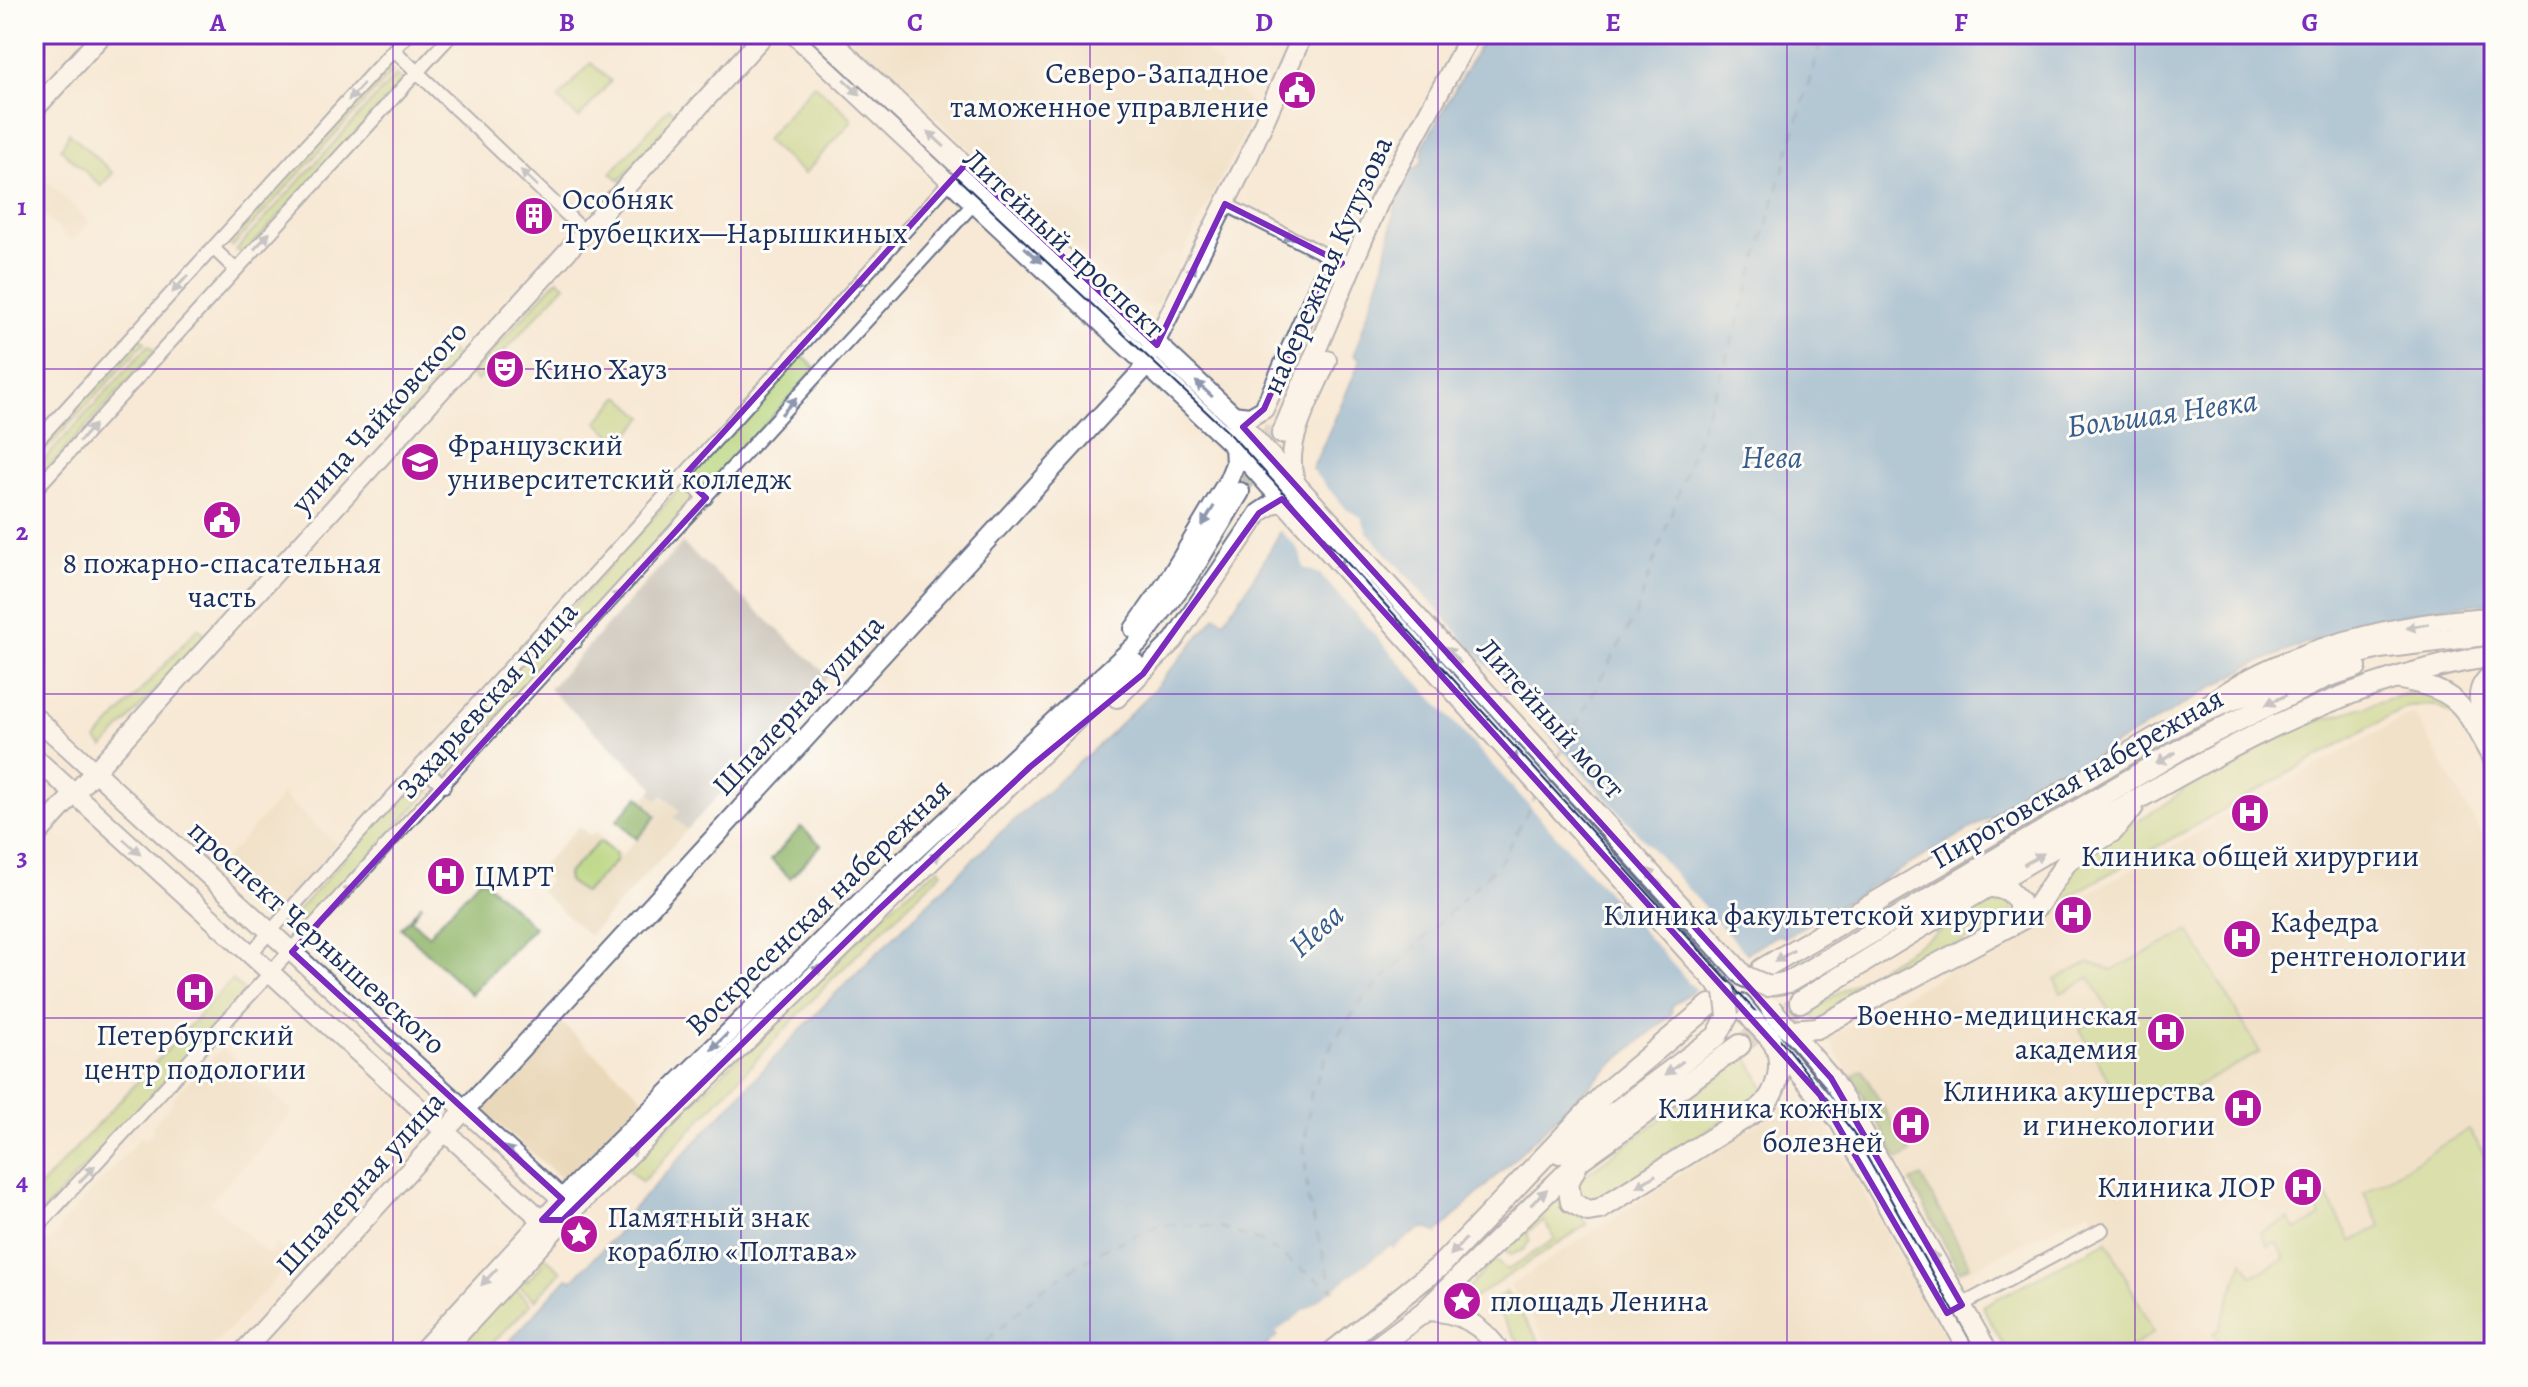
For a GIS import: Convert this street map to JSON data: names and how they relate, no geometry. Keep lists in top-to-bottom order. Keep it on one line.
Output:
{"streets":{"main road":["Литейный проспект","набережная Кутузова","улица Чайковского","Шпалерная улица","Литейный мост","Пироговская набережная","Воскресенская набережная","проспект Чернышевского"],"street":["Захарьевская улица"]},"crossings":[["Литейный проспект","Захарьевская улица"],["Литейный проспект","Шпалерная улица"],["Литейный проспект","Литейный мост"],["улица Чайковского","проспект Чернышевского"],["Захарьевская улица","проспект Чернышевского"],["Шпалерная улица","проспект Чернышевского"],["Литейный мост","Пироговская набережная"],["Воскресенская набережная","проспект Чернышевского"]],"water":["Большая Невка","Нева"],"places":{"public building":["Северо-Западное таможенное управление","8 пожарно-спасательная часть"],"building":["Особняк Трубецких—Нарышкиных"],"theatre":["Кино Хауз"],"school or university":["Французский университетский колледж"],"hospital":["Клиника общей хирургии","ЦМРТ","Клиника факультетской хирургии","Кафедра рентгенологии","Петербургский центр подологии","Военно-медицинская академия","Клиника акушерства и гинекологии","Клиника кожных болезней","Клиника ЛОР"],"place":["Памятный знак кораблю «Полтава»","площадь Ленина"]},"grid":{"columns":["A","B","C","D","E","F","G"],"rows":["1","2","3","4"]}}
